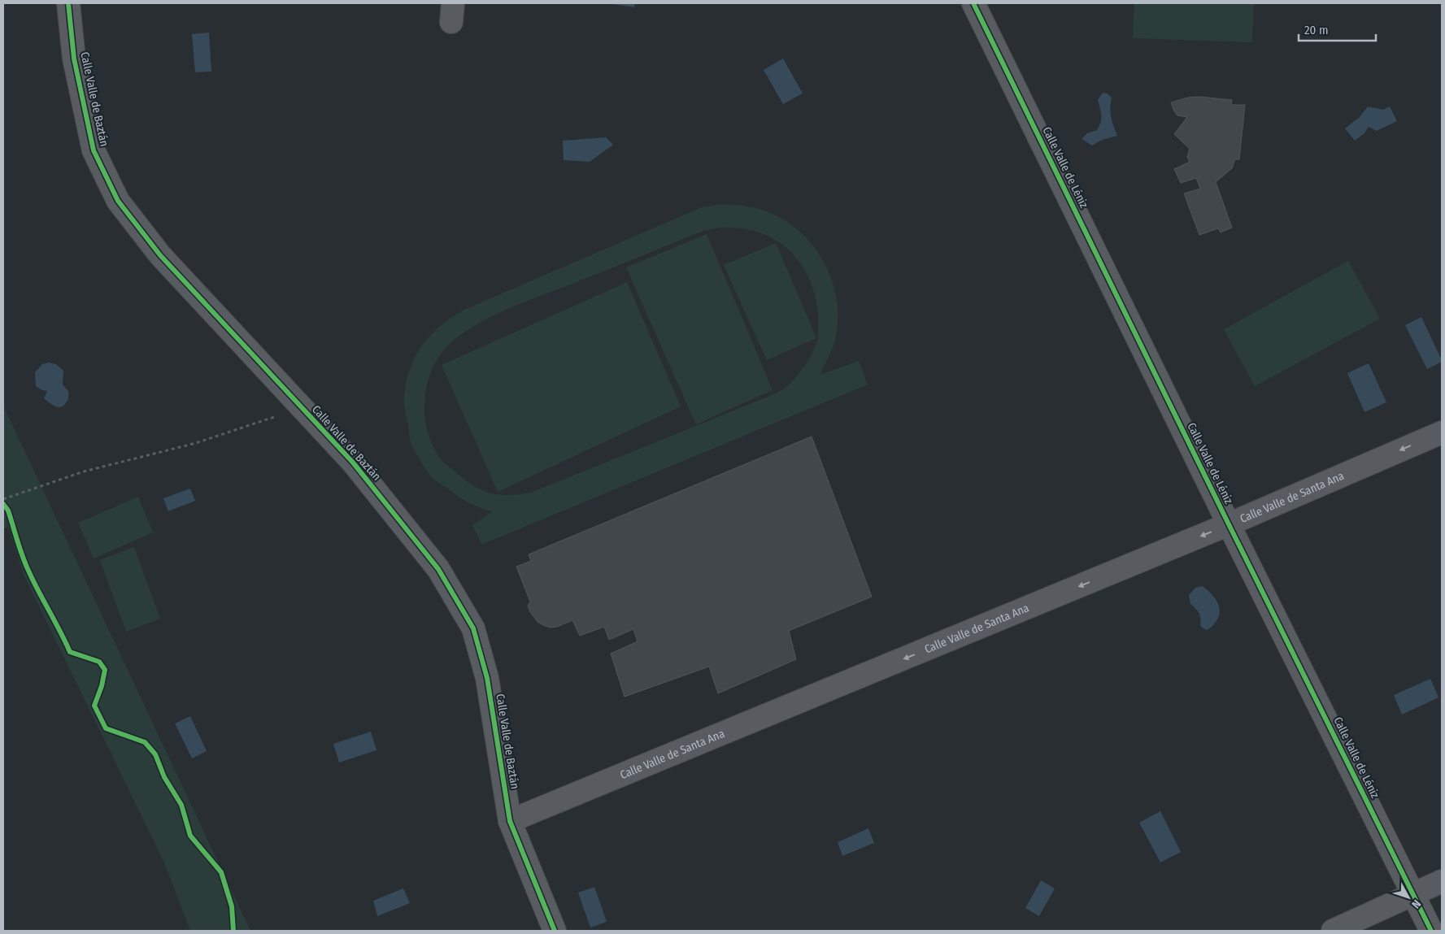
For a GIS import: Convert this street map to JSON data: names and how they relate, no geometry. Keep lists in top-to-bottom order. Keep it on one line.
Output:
{"streets":{"street":["Calle Valle de Baztán","Calle Valle de Léniz","Calle Valle de Santa Ana"]},"crossings":[["Calle Valle de Baztán","Calle Valle de Santa Ana"],["Calle Valle de Léniz","Calle Valle de Santa Ana"]],"one_way":["Calle Valle de Santa Ana"],"scale_bar":"20 m","north":"bottom right"}
